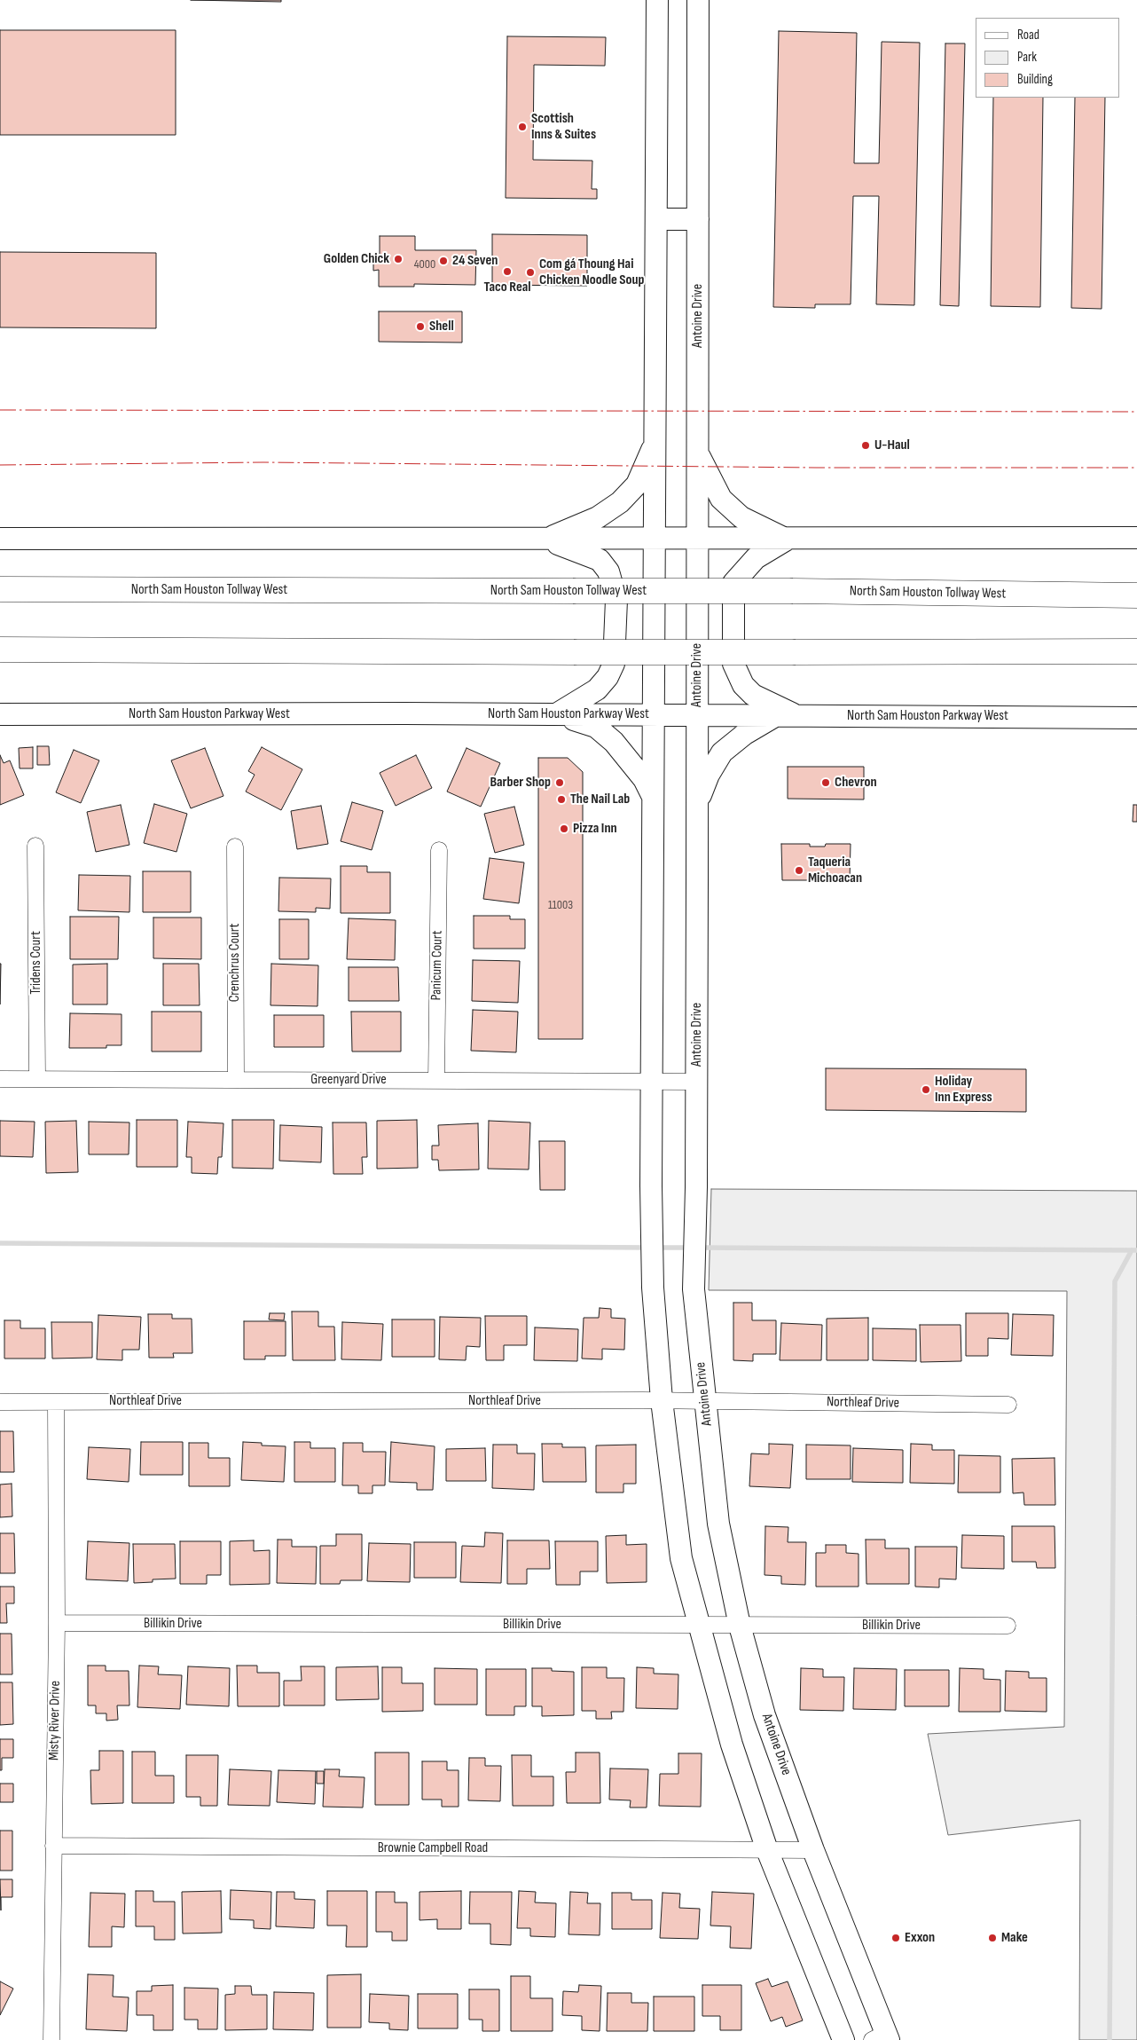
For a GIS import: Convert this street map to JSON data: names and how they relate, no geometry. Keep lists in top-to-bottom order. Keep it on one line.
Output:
{"streets":{"highway":["North Sam Houston Tollway West"],"main road":["Antoine Drive","North Sam Houston Parkway West"],"street":["Tridens Court","Crenchrus Court","Panicum Court","Greenyard Drive","Northleaf Drive","Billikin Drive","Misty River Drive","Brownie Campbell Road"]},"crossings":[["Antoine Drive","North Sam Houston Parkway West"],["Antoine Drive","Greenyard Drive"],["Antoine Drive","Northleaf Drive"],["Antoine Drive","Billikin Drive"],["Antoine Drive","Brownie Campbell Road"],["Tridens Court","Greenyard Drive"],["Crenchrus Court","Greenyard Drive"],["Panicum Court","Greenyard Drive"],["Northleaf Drive","Misty River Drive"],["Billikin Drive","Misty River Drive"],["Misty River Drive","Brownie Campbell Road"]],"places":["Scottish Inns & Suites","Golden Chick","24 Seven","Taco Real","Com gá Thoung Hai Chicken Noodle Soup","Shell","U-Haul","Barber Shop","Chevron","The Nail Lab","Pizza Inn","Taqueria Michoacan","Holiday Inn Express","Exxon","Make"],"house_numbers":["4000","11003"],"legend":["Road","Park","Building"]}
